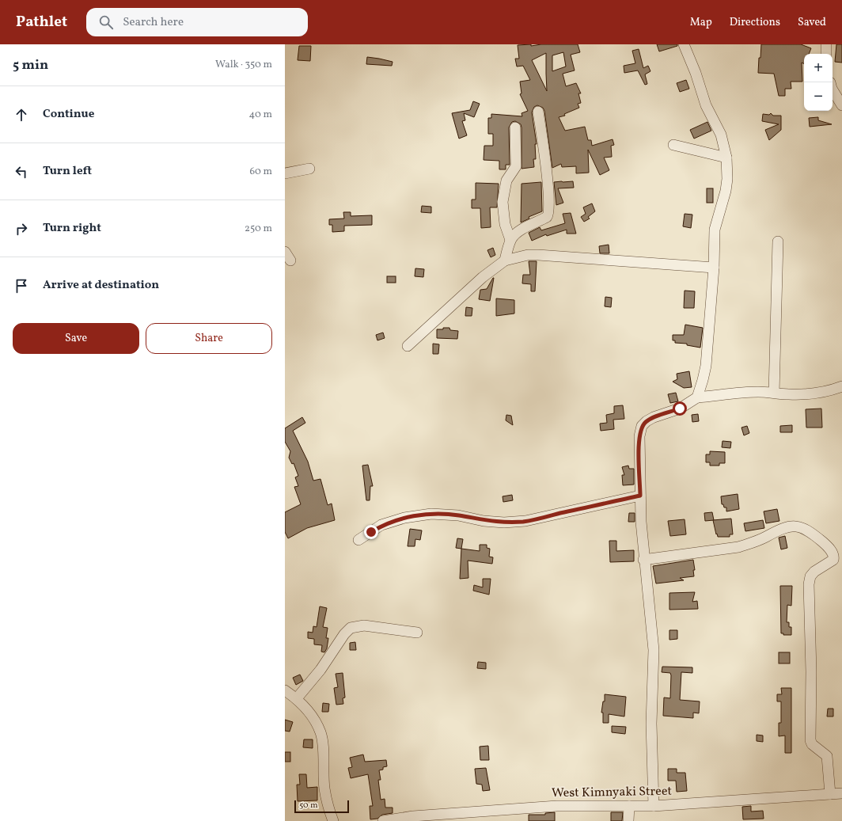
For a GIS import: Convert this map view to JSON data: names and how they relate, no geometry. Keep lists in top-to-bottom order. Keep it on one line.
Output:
{"streets":{"street":["West Kimnyaki Street"]},"scale_bar":"50 m","page":{"header":"Pathlet","search":"Search here","nav":["Map","Directions","Saved"],"heading":["5 min","Walk · 350 m"],"map_buttons":["+","−"],"list":[["Continue","40 m"],["Turn left","60 m"],["Turn right","250 m"],"Arrive at destination"],"buttons":["Save","Share"],"scale":"50 m"}}
